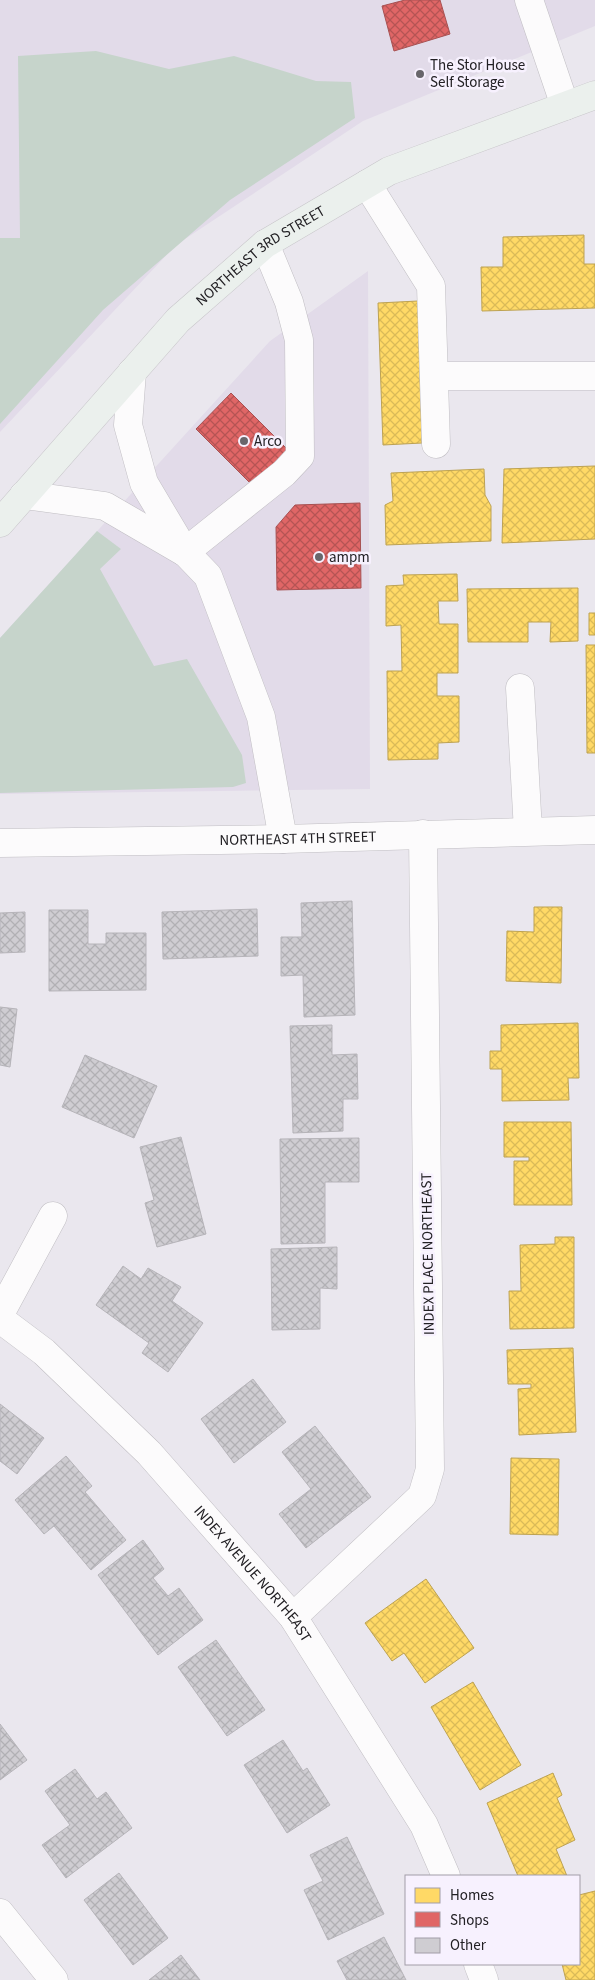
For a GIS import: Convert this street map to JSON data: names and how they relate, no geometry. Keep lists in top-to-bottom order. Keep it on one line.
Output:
{"streets":{"main road":["NORTHEAST 3RD STREET"],"street":["NORTHEAST 4TH STREET","INDEX PLACE NORTHEAST","INDEX AVENUE NORTHEAST"]},"crossings":[["NORTHEAST 4TH STREET","INDEX PLACE NORTHEAST"],["INDEX PLACE NORTHEAST","INDEX AVENUE NORTHEAST"]],"places":["The Stor House Self Storage","Arco","ampm"],"legend":["Homes","Shops","Other"]}
